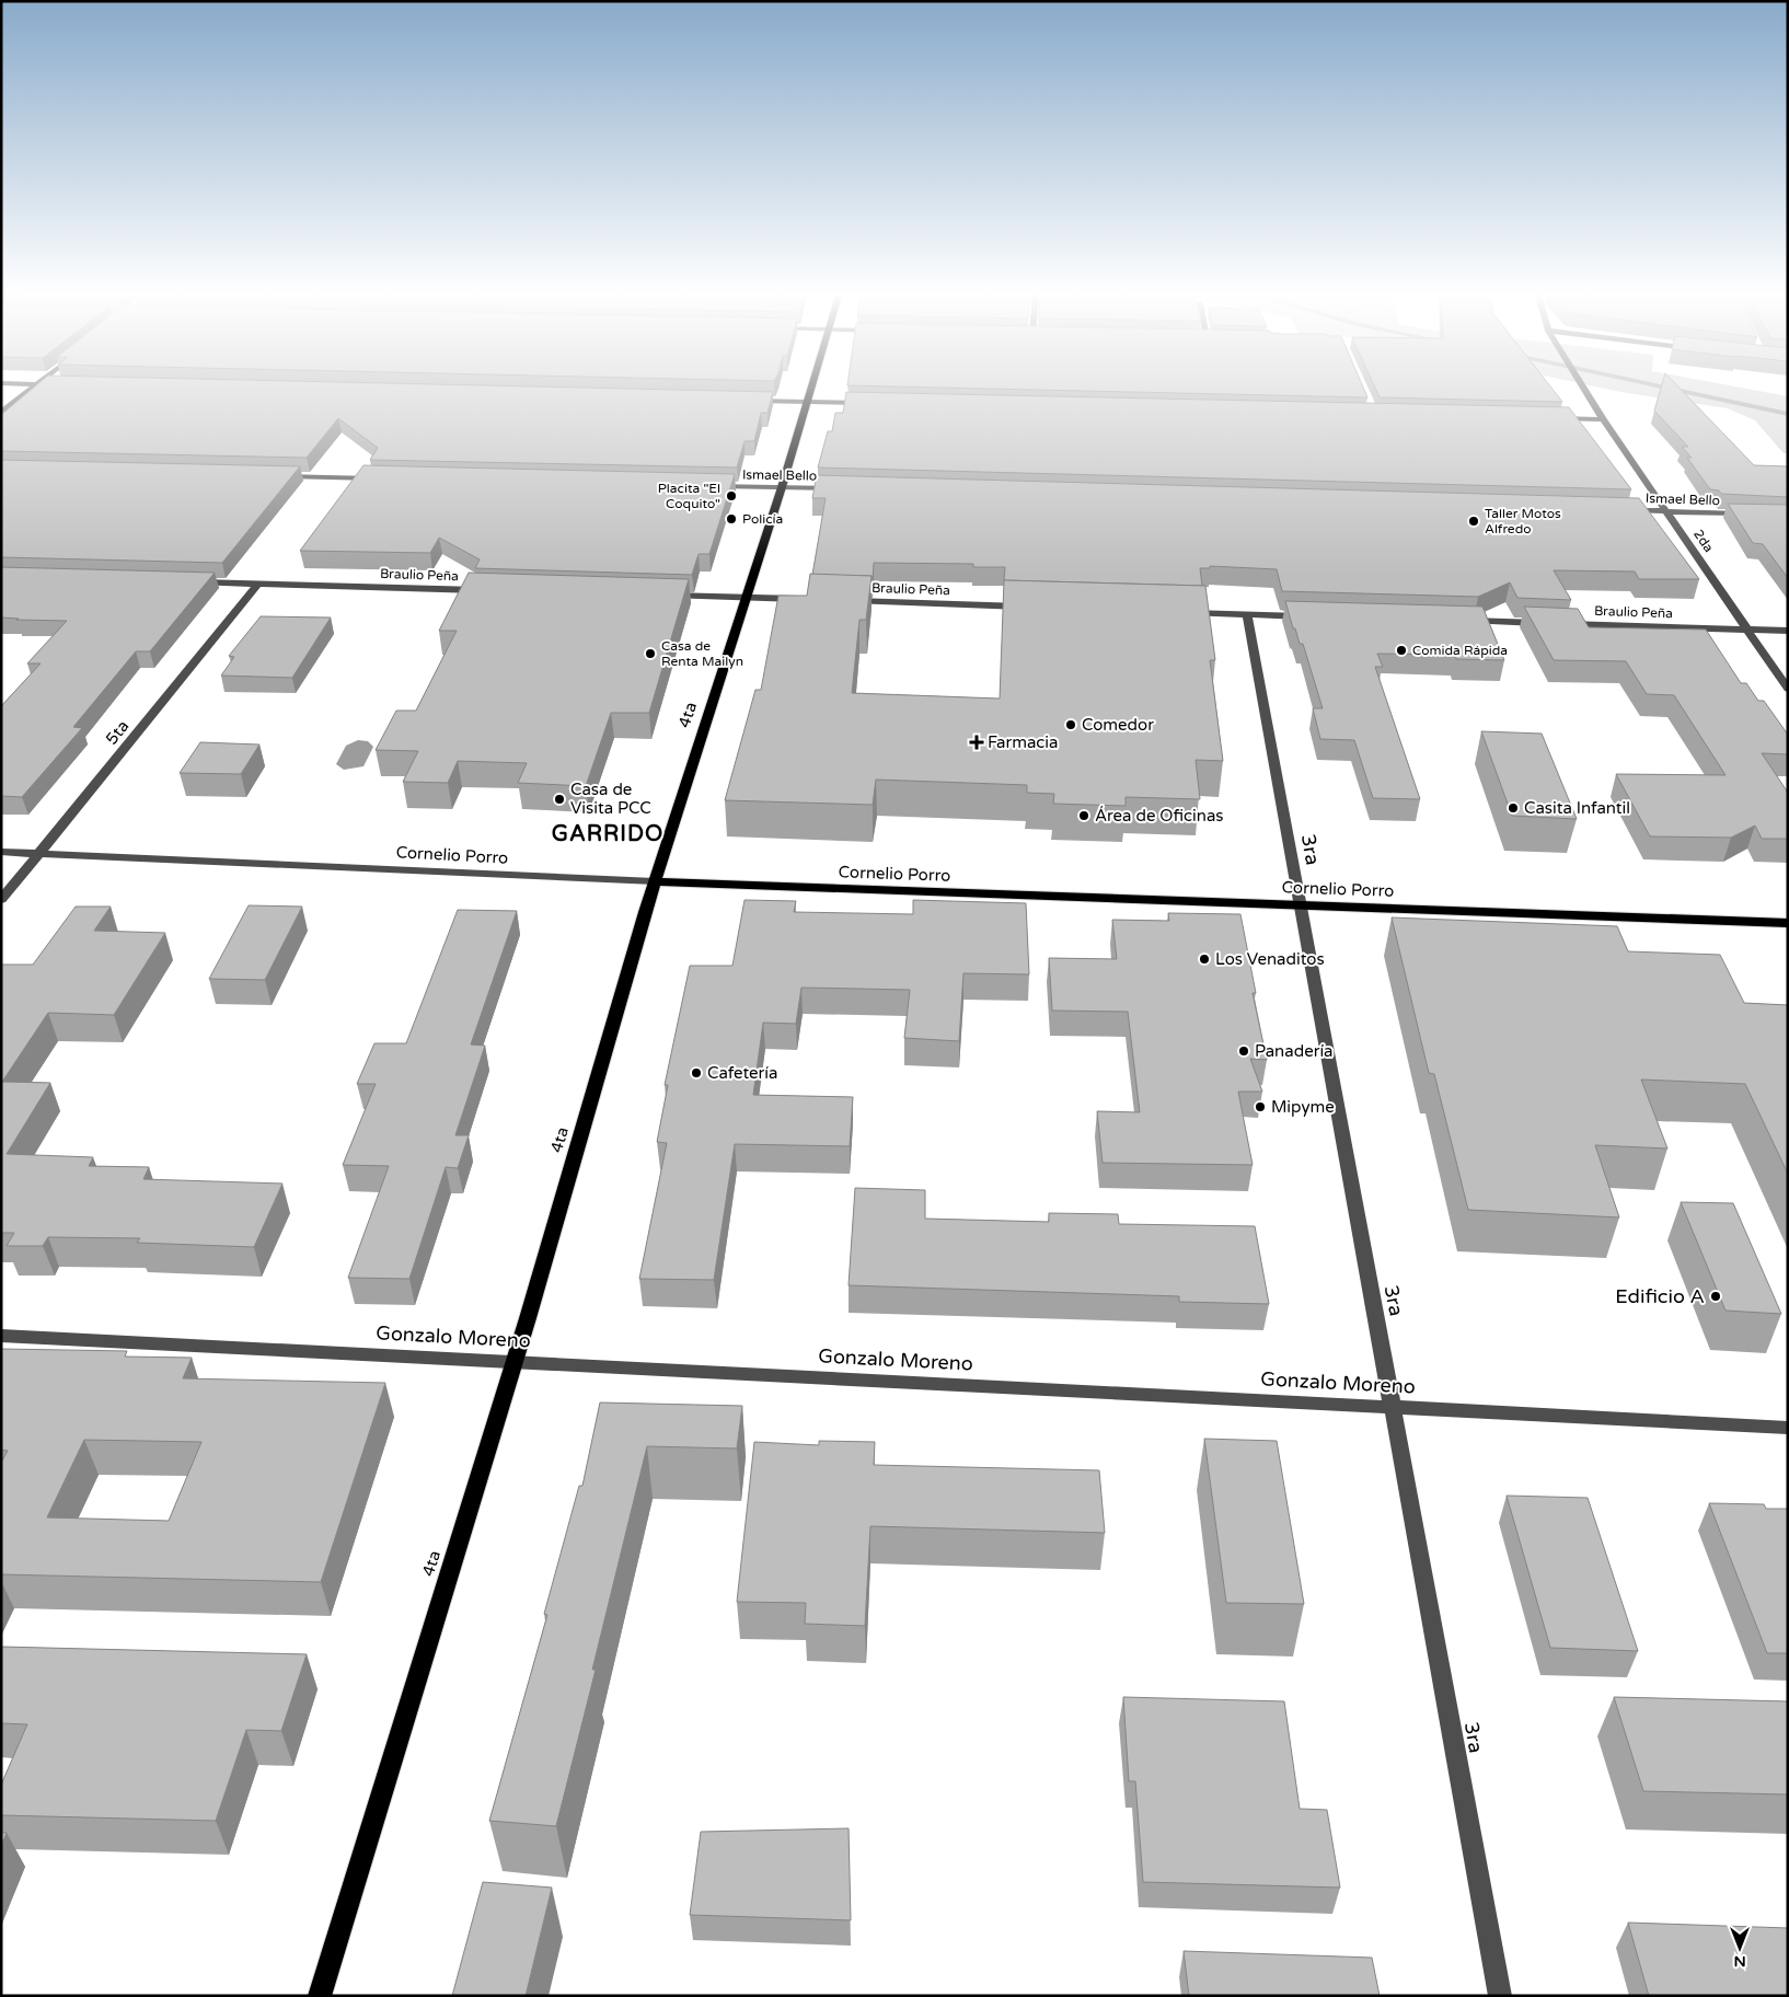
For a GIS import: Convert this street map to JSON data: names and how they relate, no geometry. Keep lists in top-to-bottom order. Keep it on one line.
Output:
{"streets":{"main road":["4ta","Cornelio Porro"],"street":["Ismael Bello","2da","Braulio Peña","5ta","3ra","Gonzalo Moreno"]},"crossings":[["Ismael Bello","2da"],["Ismael Bello","4ta"],["2da","Braulio Peña"],["Braulio Peña","5ta"],["4ta","Cornelio Porro"],["4ta","Gonzalo Moreno"],["5ta","Cornelio Porro"],["3ra","Cornelio Porro"],["3ra","Gonzalo Moreno"]],"districts":["GARRIDO"],"places":{"other":["Placita \"El Coquito\"","Policía","Taller Motos Alfredo","Comida Rápida","Casa de Renta Mailyn","Comedor","Casa de Visita PCC","Casita Infantil","Área de Oficinas","Los Venaditos","Panadería","Cafetería","Mipyme","Edificio A"],"health":["Farmacia"]},"north":"bottom"}
